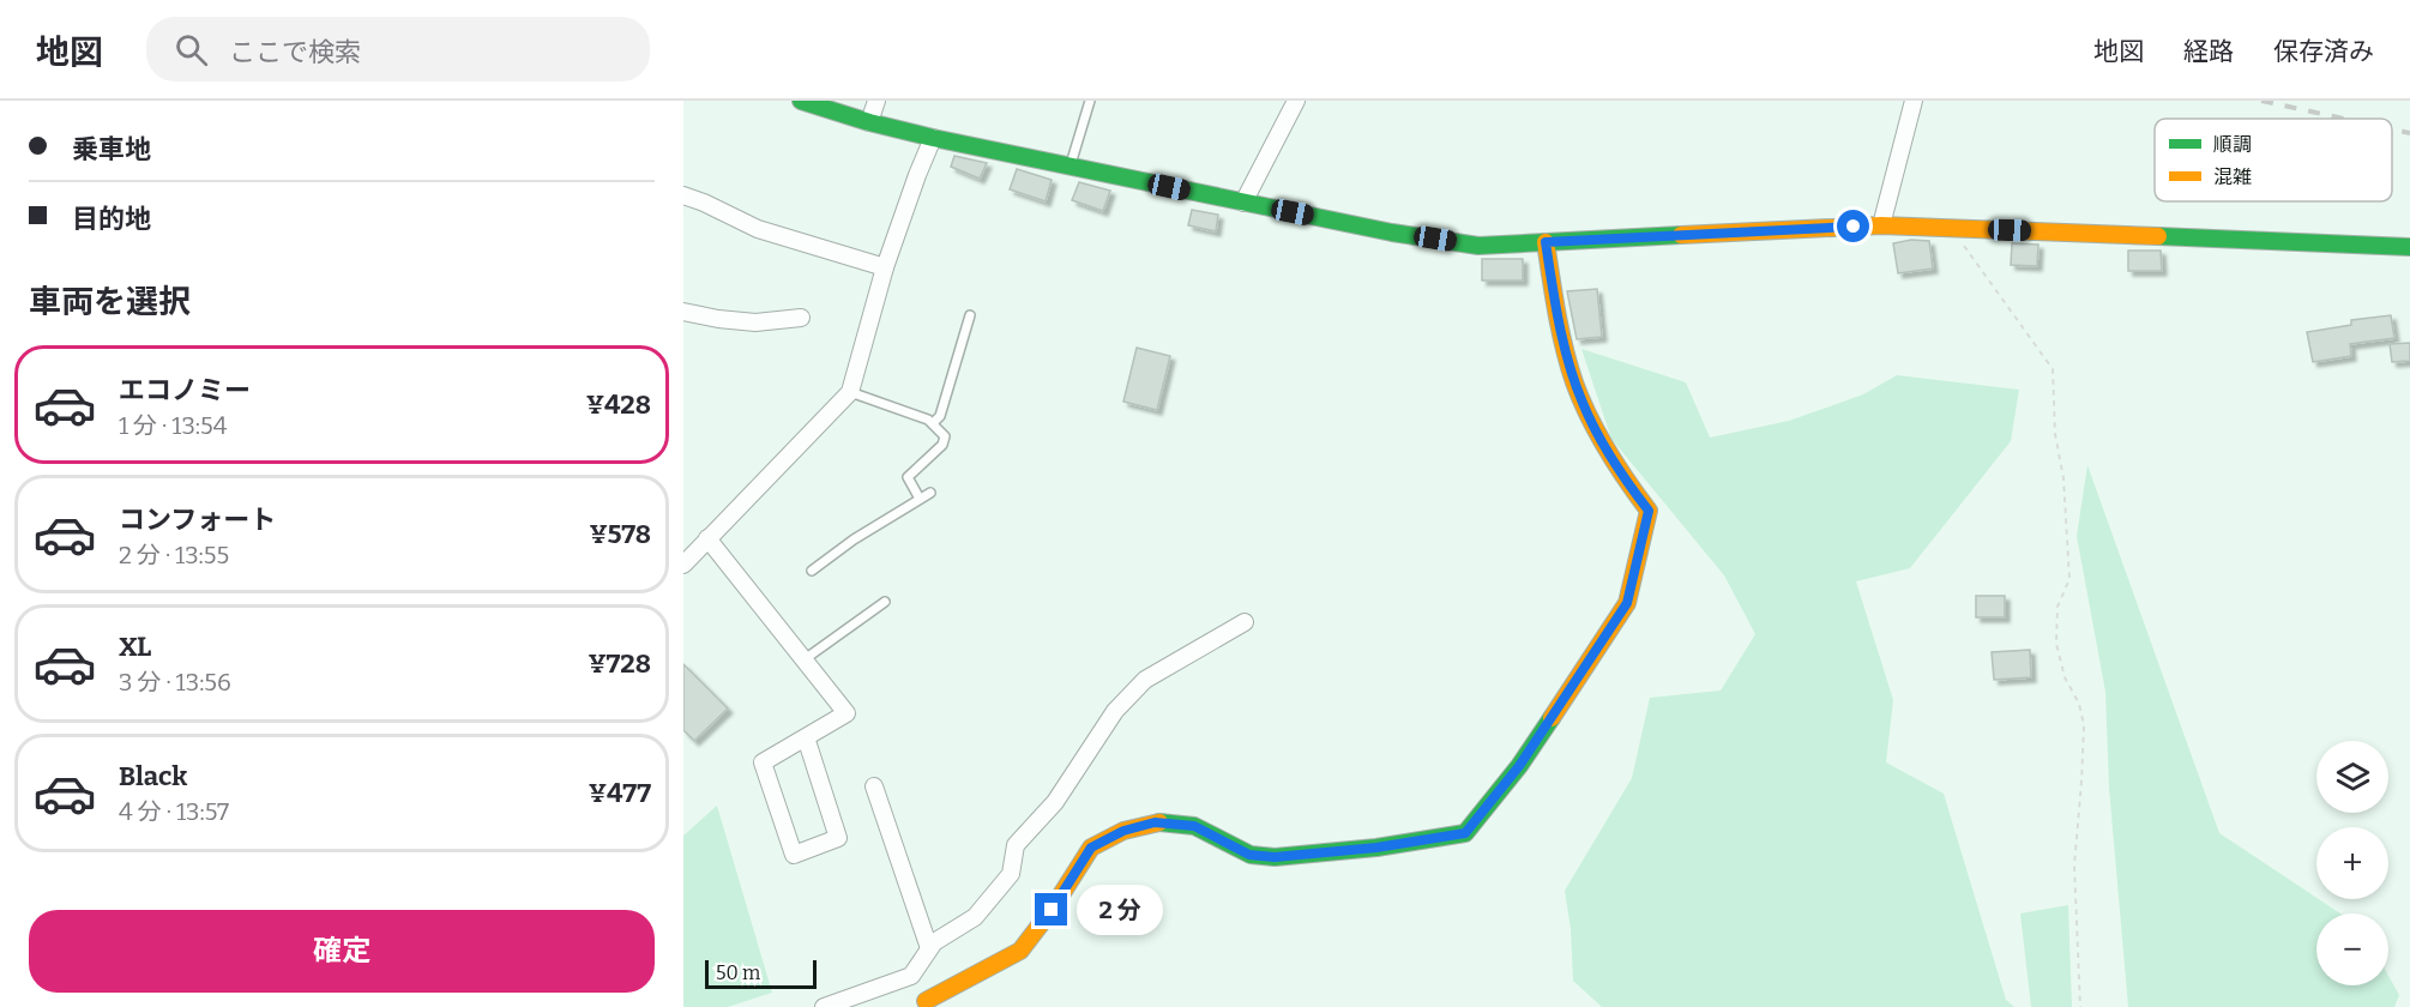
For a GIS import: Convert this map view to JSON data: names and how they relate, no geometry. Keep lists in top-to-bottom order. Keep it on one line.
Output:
{"legend":["順調","混雑"],"scale_bar":"50 m","page":{"header":"地図","search":"ここで検索","nav":["地図","経路","保存済み"],"banner":["乗車地","目的地"],"heading":"車両を選択","list":[{"name":"エコノミー","note":"1 分 · 13:54","value":"¥428"},{"name":"コンフォート","note":"2 分 · 13:55","value":"¥578"},{"name":"XL","note":"3 分 · 13:56","value":"¥728"},{"name":"Black","note":"4 分 · 13:57","value":"¥477"}],"map_buttons":["+","−"],"bubble":"2 分","buttons":"確定","scale":"50 m"}}
